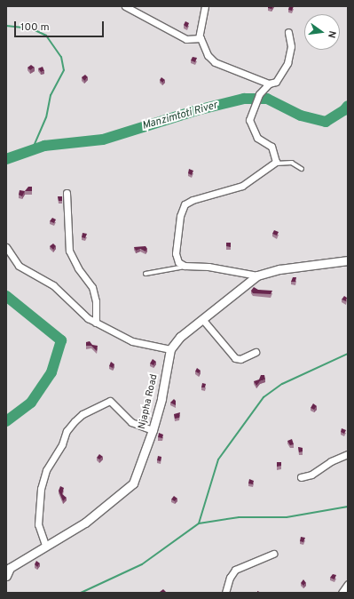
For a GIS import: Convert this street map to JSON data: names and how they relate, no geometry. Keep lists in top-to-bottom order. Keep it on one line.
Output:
{"streets":{"street":["Njapha Road"]},"water":["Manzimtoti River"],"scale_bar":"100 m","north":"right"}
